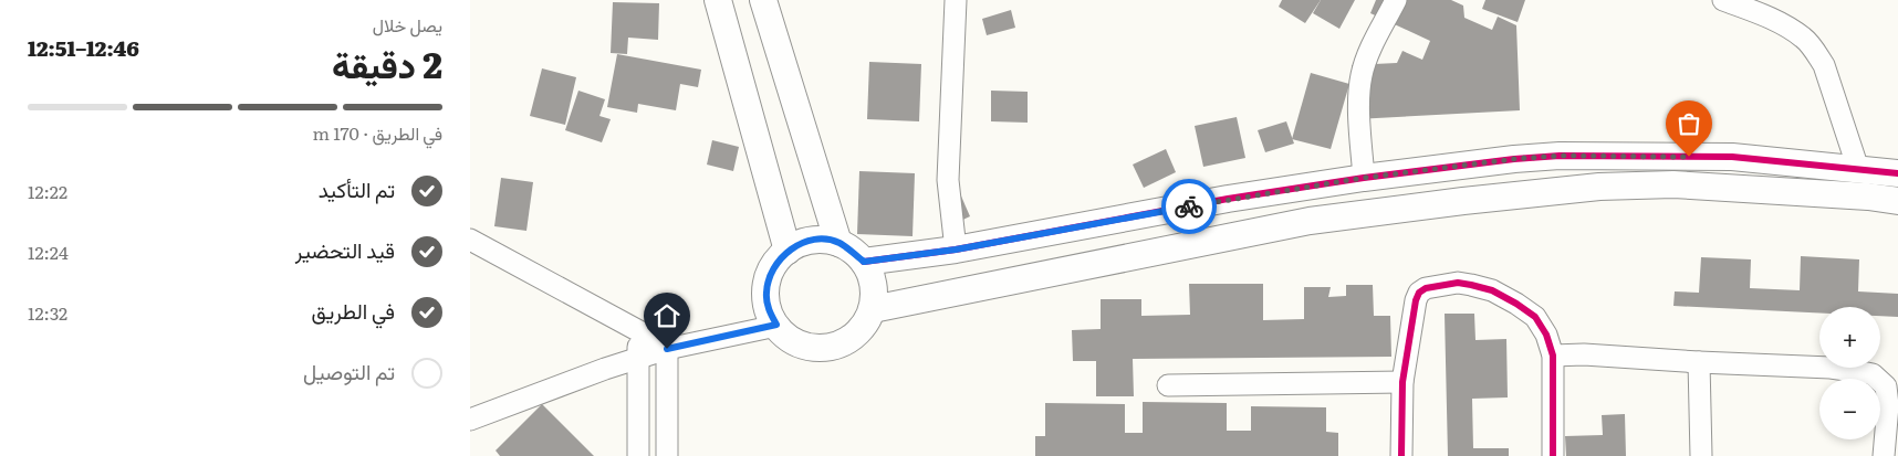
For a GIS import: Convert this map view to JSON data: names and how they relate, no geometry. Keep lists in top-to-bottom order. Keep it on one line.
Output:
{"page":{"heading":["2 دقيقة","يصل خلال","12:46–12:51"],"bar":"في الطريق · 170 m","list":[["تم التأكيد","12:22"],["قيد التحضير","12:24"],["في الطريق","12:32"],"تم التوصيل"],"map_buttons":["+","−"]}}
